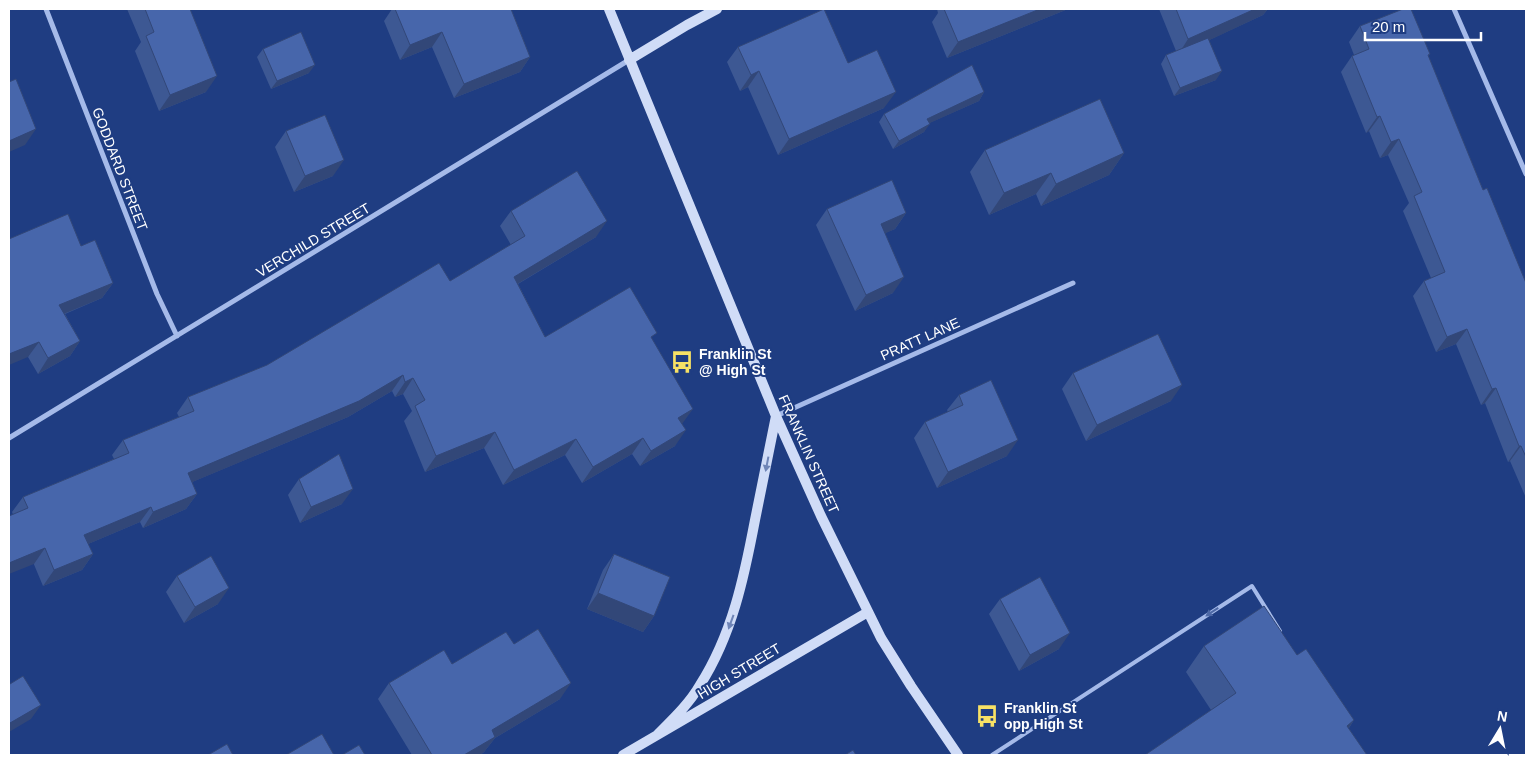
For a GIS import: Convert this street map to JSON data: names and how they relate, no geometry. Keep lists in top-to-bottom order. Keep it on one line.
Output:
{"streets":{"main road":["FRANKLIN STREET","HIGH STREET"],"street":["GODDARD STREET","VERCHILD STREET","PRATT LANE"]},"crossings":[["GODDARD STREET","VERCHILD STREET"],["VERCHILD STREET","FRANKLIN STREET"],["PRATT LANE","FRANKLIN STREET"],["FRANKLIN STREET","HIGH STREET"]],"places":{"bus stop":["Franklin St @ High St","Franklin St opp High St"]},"scale_bar":"20 m","north":"top"}
